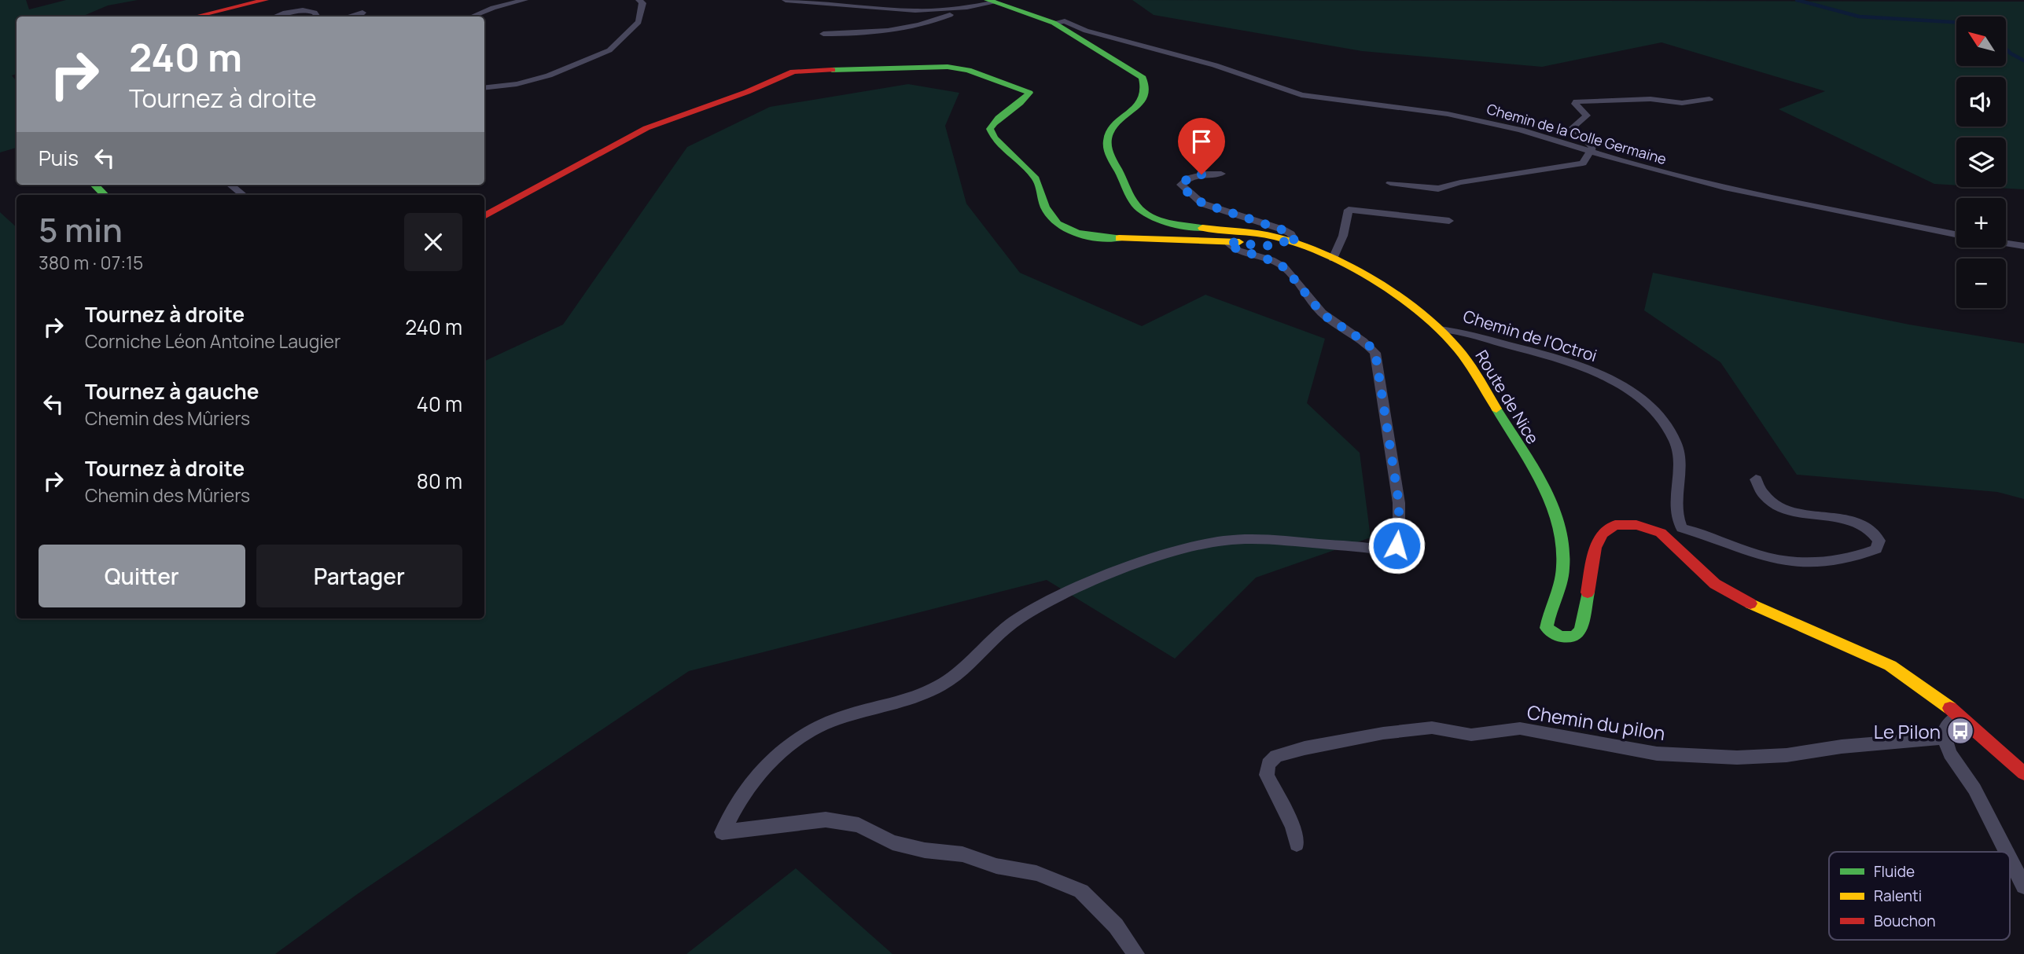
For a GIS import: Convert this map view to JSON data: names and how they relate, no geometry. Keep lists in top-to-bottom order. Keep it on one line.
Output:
{"streets":{"main road":["Route de Nice"],"street":["Chemin de la Colle Germaine","Chemin de l'Octroi","Chemin du pilon"]},"crossings":[["Chemin de la Colle Germaine","Route de Nice"],["Chemin de l'Octroi","Route de Nice"]],"places":{"bus stop":["Le Pilon"]},"legend":["Fluide","Ralenti","Bouchon"],"north":"top left","page":{"map_buttons":["+","−"],"turn":["240 m","Tournez à droite"],"then":"Puis","heading":["5 min","380 m · 07:15"],"list":[{"name":"Tournez à droite","note":"Corniche Léon Antoine Laugier","value":"240 m"},{"name":"Tournez à gauche","note":"Chemin des Mûriers","value":"40 m"},{"name":"Tournez à droite","note":"Chemin des Mûriers","value":"80 m"}],"buttons":["Quitter","Partager"]}}
